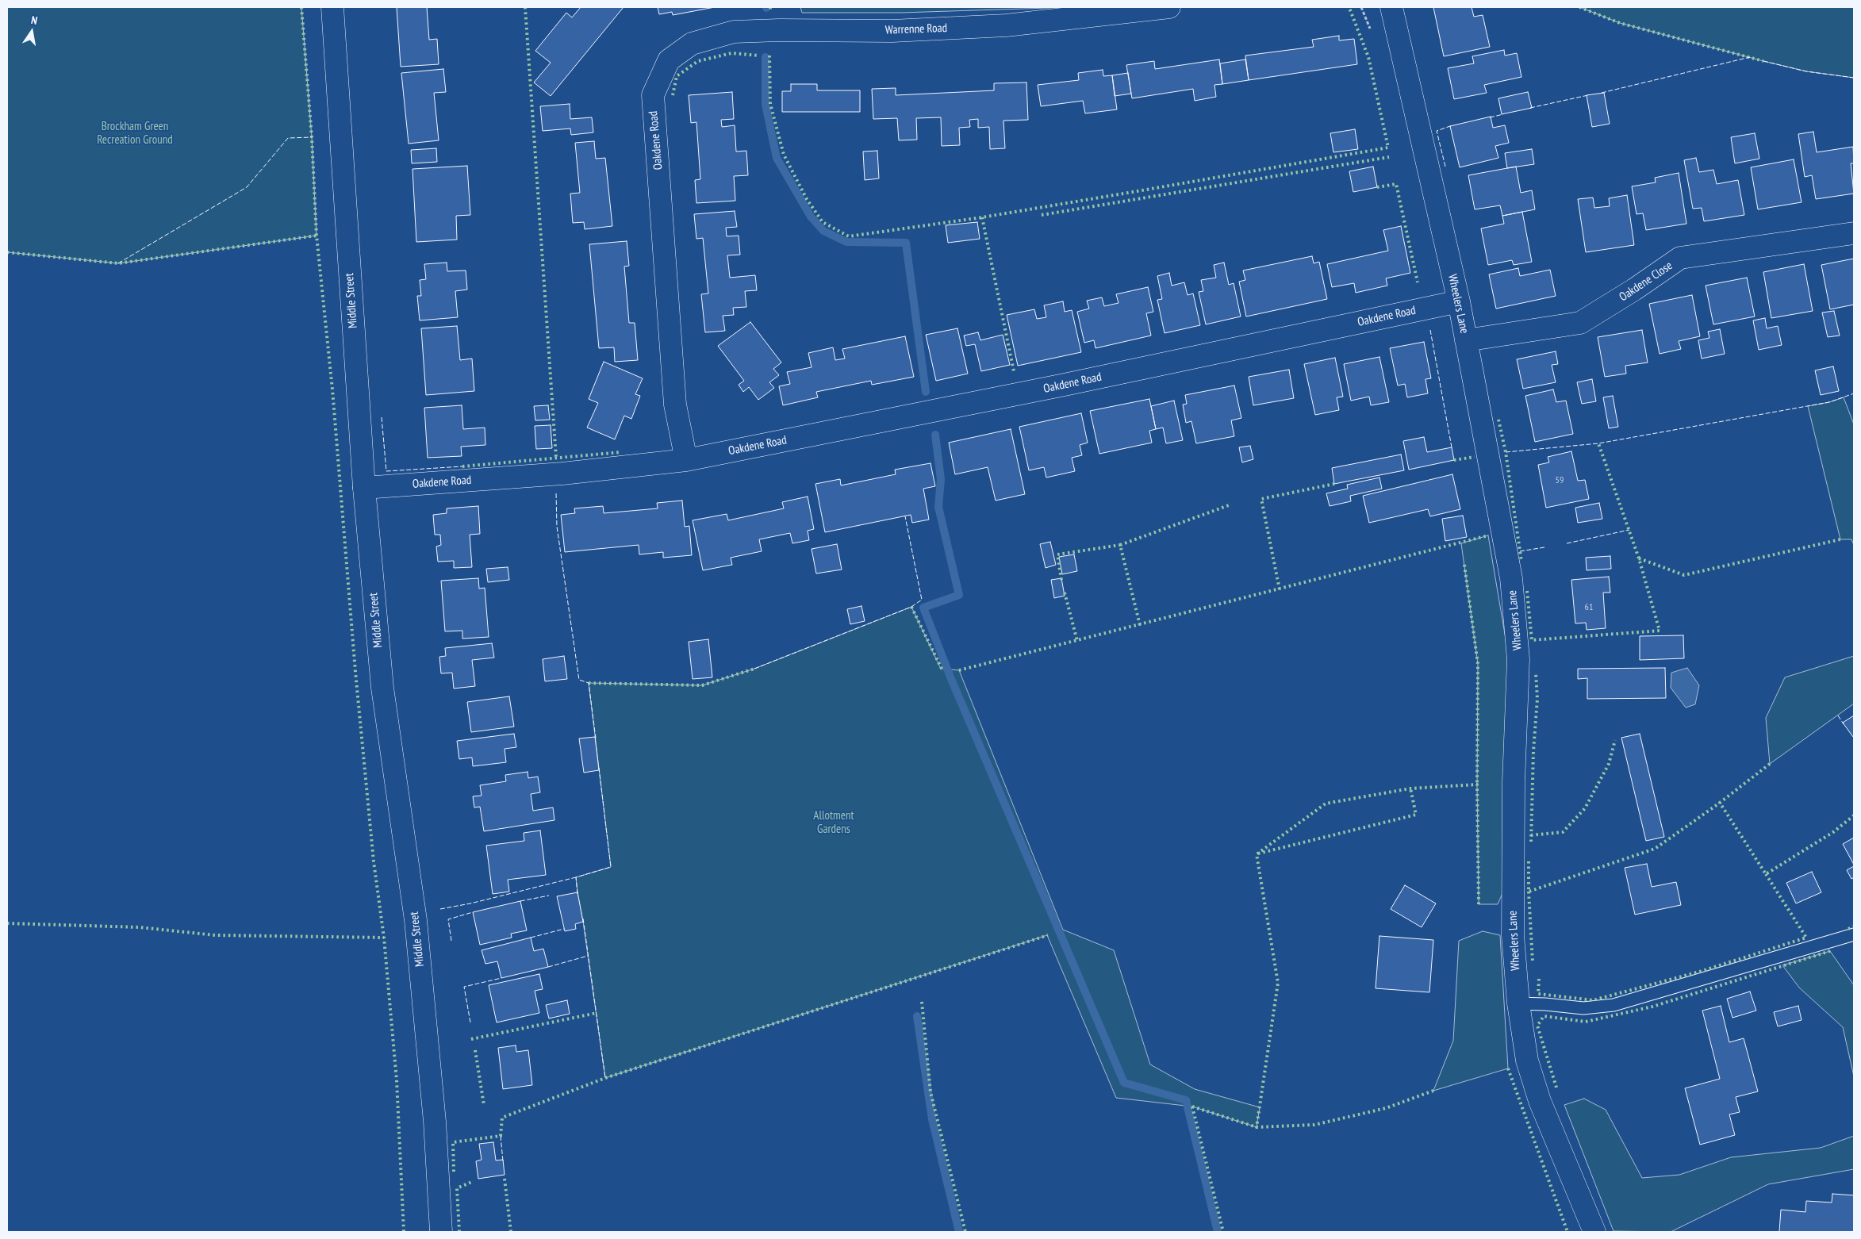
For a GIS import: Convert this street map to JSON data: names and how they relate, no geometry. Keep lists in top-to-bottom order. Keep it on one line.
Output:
{"streets":{"street":["Warrenne Road","Oakdene Road","Oakdene Close","Middle Street","Wheelers Lane"]},"crossings":[["Warrenne Road","Oakdene Road"],["Oakdene Road","Middle Street"],["Oakdene Road","Wheelers Lane"],["Oakdene Close","Wheelers Lane"]],"parks":["Brockham Green Recreation Ground","Allotment Gardens"],"house_numbers":["59","61"],"north":"top"}
